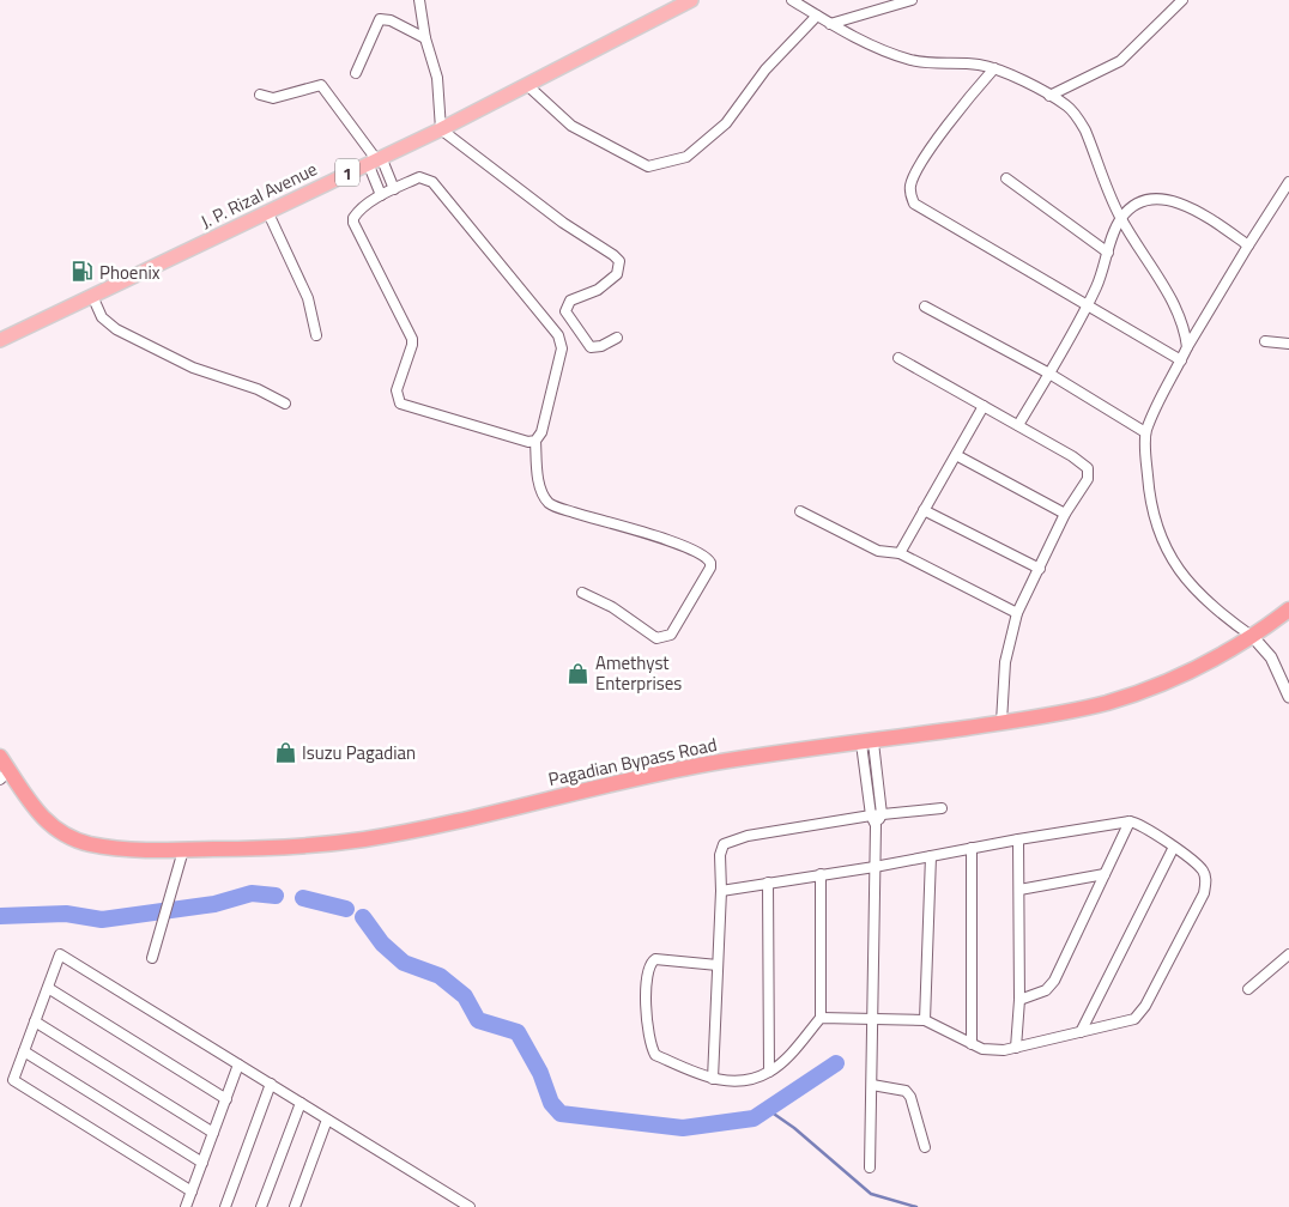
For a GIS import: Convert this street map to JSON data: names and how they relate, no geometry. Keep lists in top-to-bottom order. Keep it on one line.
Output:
{"streets":{"highway":["Pagadian Bypass Road"],"main road":["1","J. P. Rizal Avenue"]},"places":{"fuel station":["Phoenix"],"shop":["Amethyst Enterprises","Isuzu Pagadian"]}}
